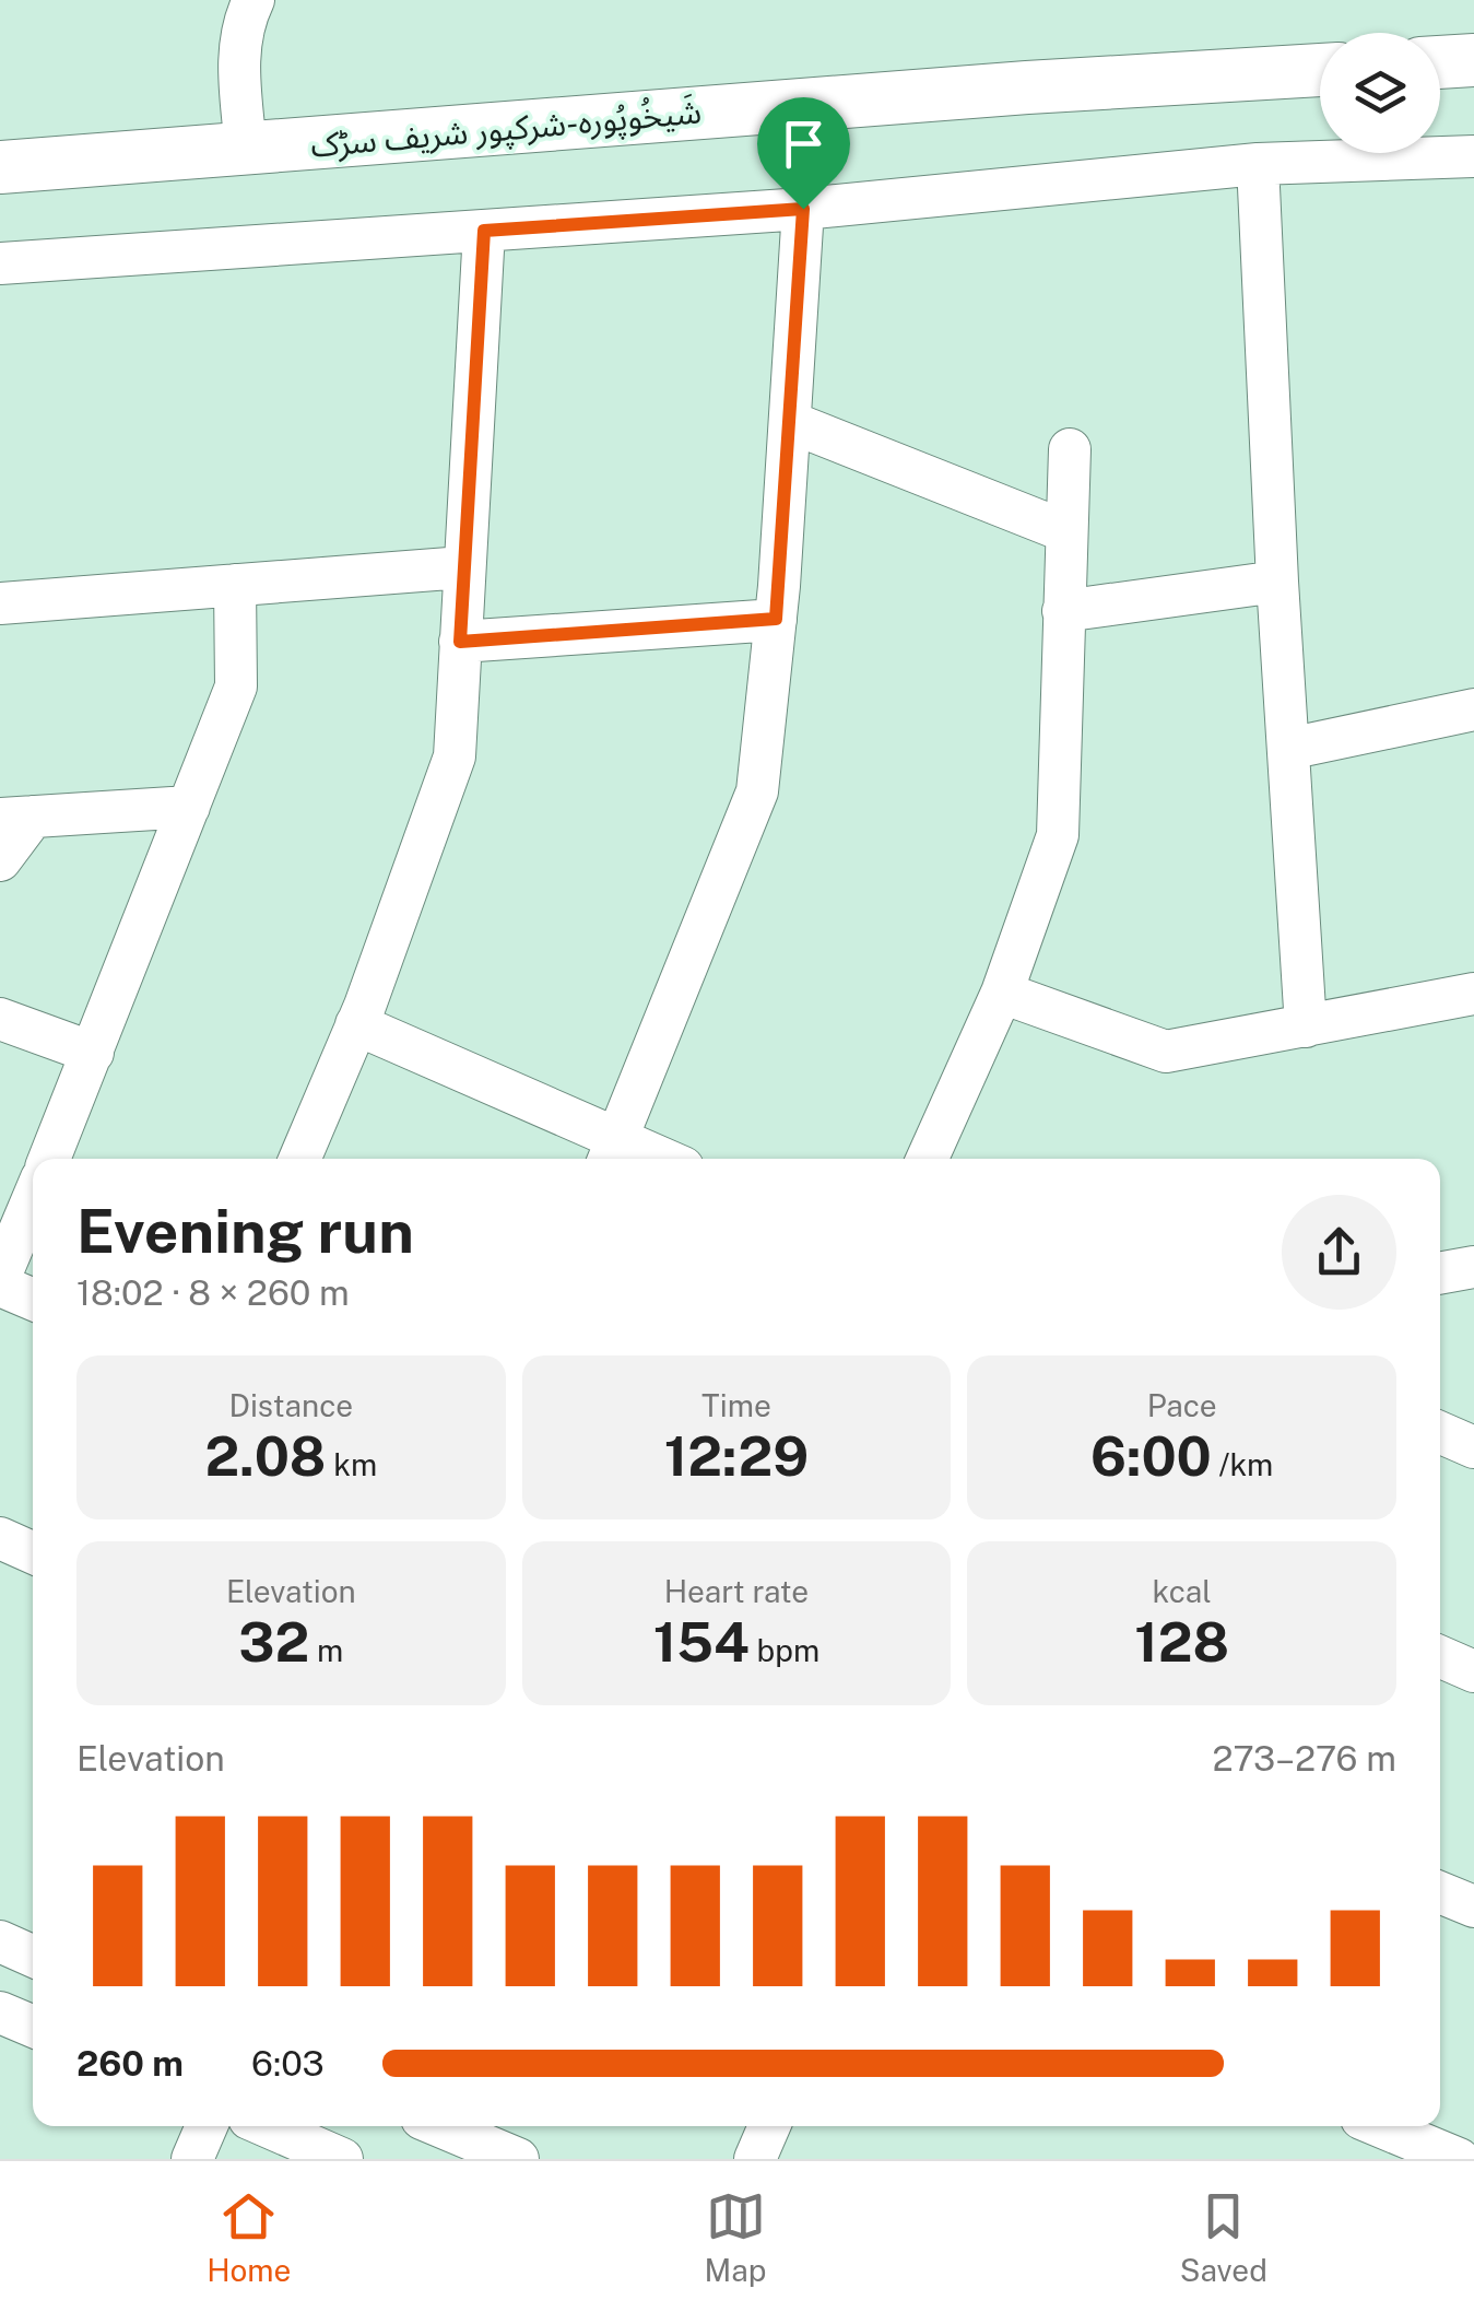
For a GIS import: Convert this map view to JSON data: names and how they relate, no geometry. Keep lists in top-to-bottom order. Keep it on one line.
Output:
{"streets":{"main road":["شَيخُوپُورہ-شرکپور شریف سڑک"]},"page":{"heading":["Evening run","18:02 · 8 × 260 m"],"stats":[["Distance","2.08 km"],["Time","12:29"],["Pace","6:00 /km"],["Elevation","32 m"],["Heart rate","154 bpm"],["kcal","128"]],"chart":["Elevation","273–276 m"],"list":[{"name":"260 m","note":"6:03"}],"tabs":["Home","Map","Saved"]}}
